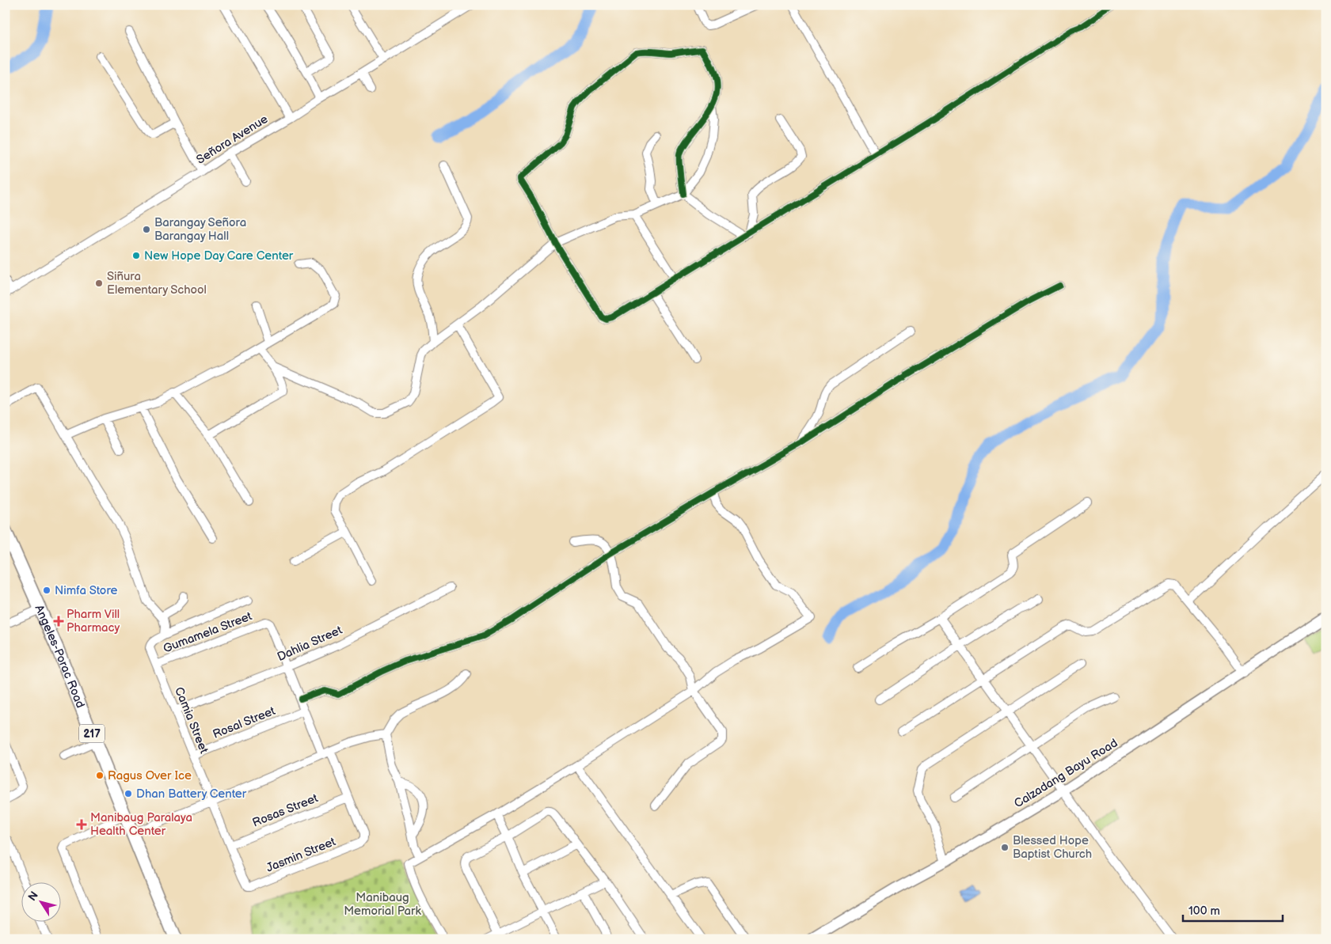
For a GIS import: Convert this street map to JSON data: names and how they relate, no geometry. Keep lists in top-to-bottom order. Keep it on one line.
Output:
{"streets":{"main road":["Angeles-Porac Road","217"],"street":["Señora Avenue","Gumamela Street","Dahlia Street","Camia Street","Rosal Street","Calzadang Bayu Road","Rosas Street","Jasmin Street"]},"crossings":[["Gumamela Street","Dahlia Street"],["Gumamela Street","Camia Street"],["Dahlia Street","Camia Street"],["Camia Street","Rosal Street"],["Camia Street","Rosas Street"],["Camia Street","Jasmin Street"],["Rosas Street","Jasmin Street"]],"parks":["Manibaug Memorial Park"],"places":{"other":["Barangay Señora Barangay Hall","New Hope Day Care Center","Siñura Elementary School","Nimfa Store","Ragus Over Ice","Dhan Battery Center","Blessed Hope Baptist Church"],"health":["Pharm Vill Pharmacy","Manibaug Paralaya Health Center"]},"scale_bar":"100 m","north":"top left"}
